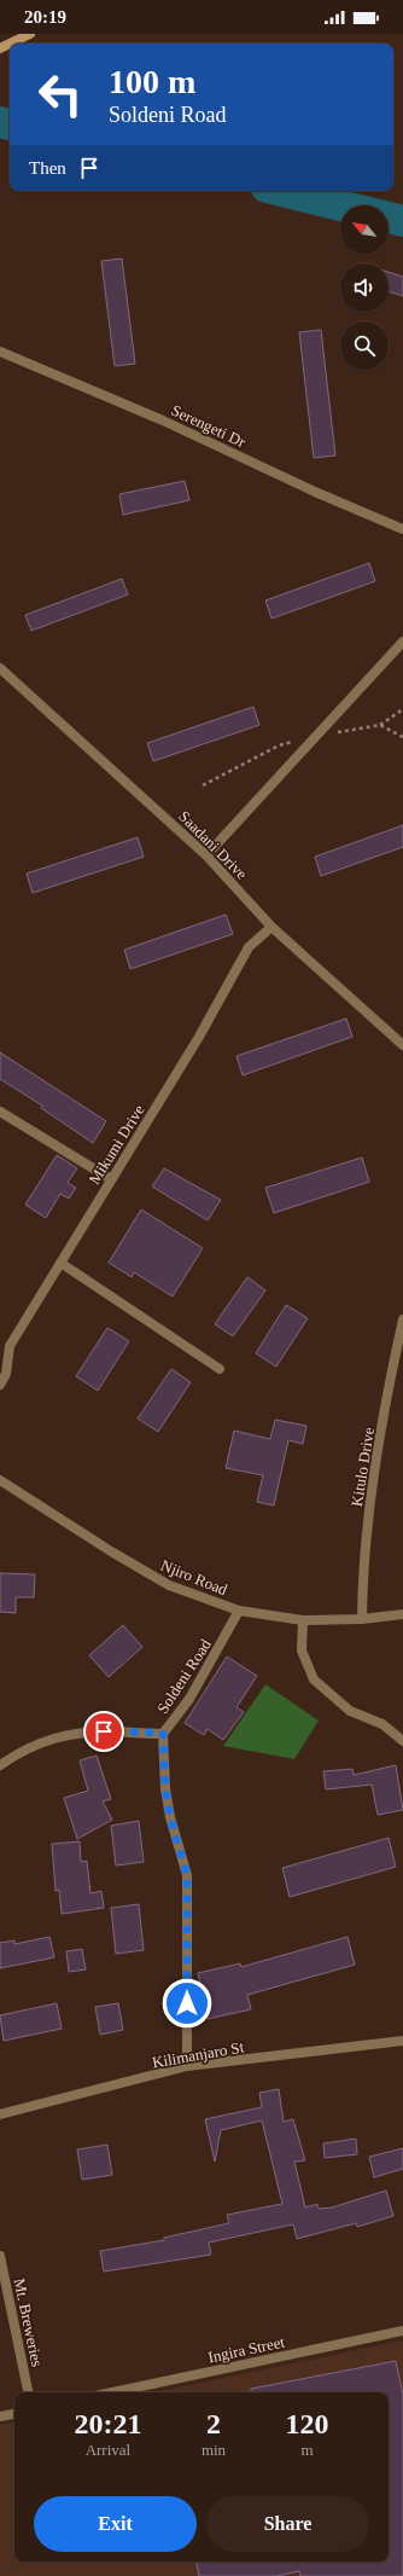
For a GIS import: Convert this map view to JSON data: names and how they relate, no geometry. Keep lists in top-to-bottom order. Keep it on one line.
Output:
{"streets":{"street":["Serengeti Dr","Saadani Drive","Mikumi Drive","Kitulo Drive","Njiro Road","Soldeni Road","Kilimanjaro St","Mt. Breweries","Ingira Street"]},"crossings":[["Saadani Drive","Mikumi Drive"],["Kitulo Drive","Njiro Road"],["Njiro Road","Soldeni Road"]],"north":"top left","page":{"status":"20:19","turn":["100 m","Soldeni Road"],"then":"Then","eta":["20:21","Arrival","2","min","120","m"],"buttons":["Exit","Share"]}}
